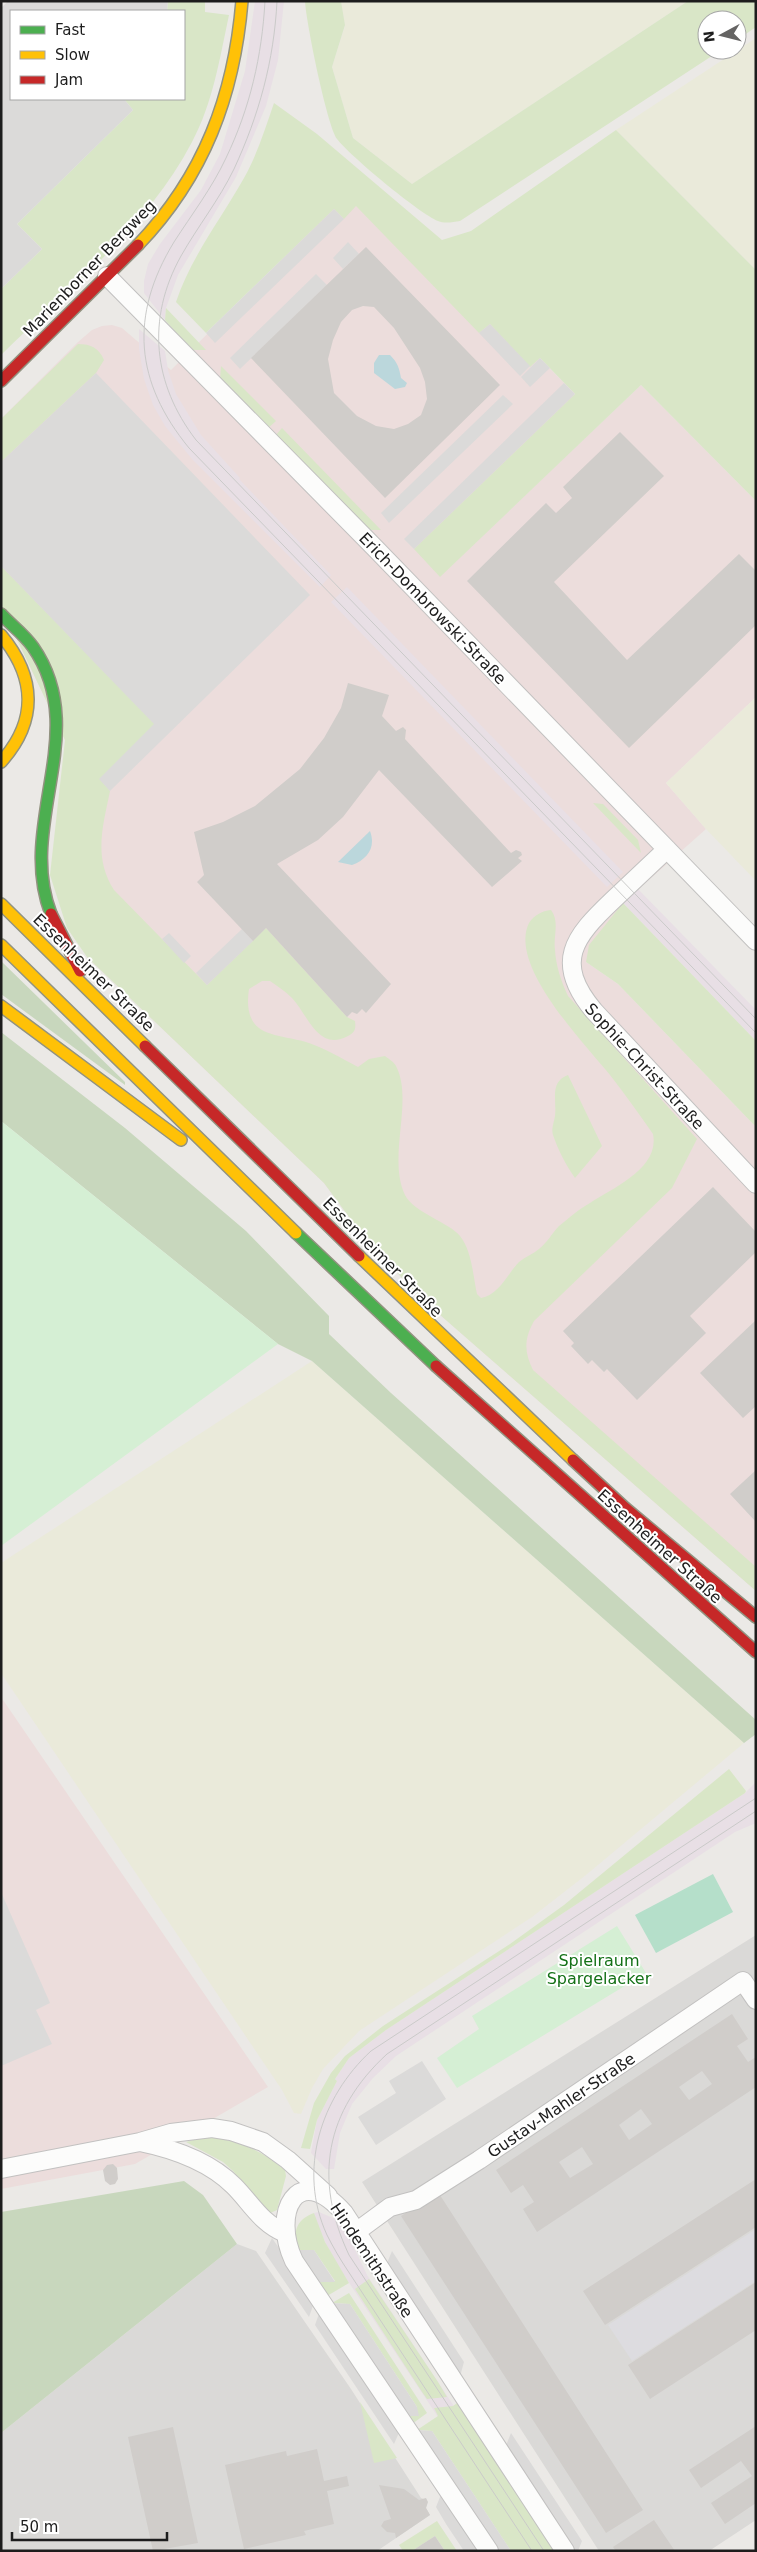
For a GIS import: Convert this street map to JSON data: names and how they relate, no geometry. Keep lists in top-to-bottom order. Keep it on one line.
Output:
{"streets":{"main road":["Marienborner Bergweg","Essenheimer Straße"],"street":["Erich-Dombrowski-Straße","Sophie-Christ-Straße","Gustav-Mahler-Straße","Hindemithstraße"]},"crossings":[["Marienborner Bergweg","Erich-Dombrowski-Straße"],["Erich-Dombrowski-Straße","Sophie-Christ-Straße"],["Gustav-Mahler-Straße","Hindemithstraße"]],"parks":["Spielraum Spargelacker"],"legend":["Fast","Slow","Jam"],"scale_bar":"50 m","north":"left"}
